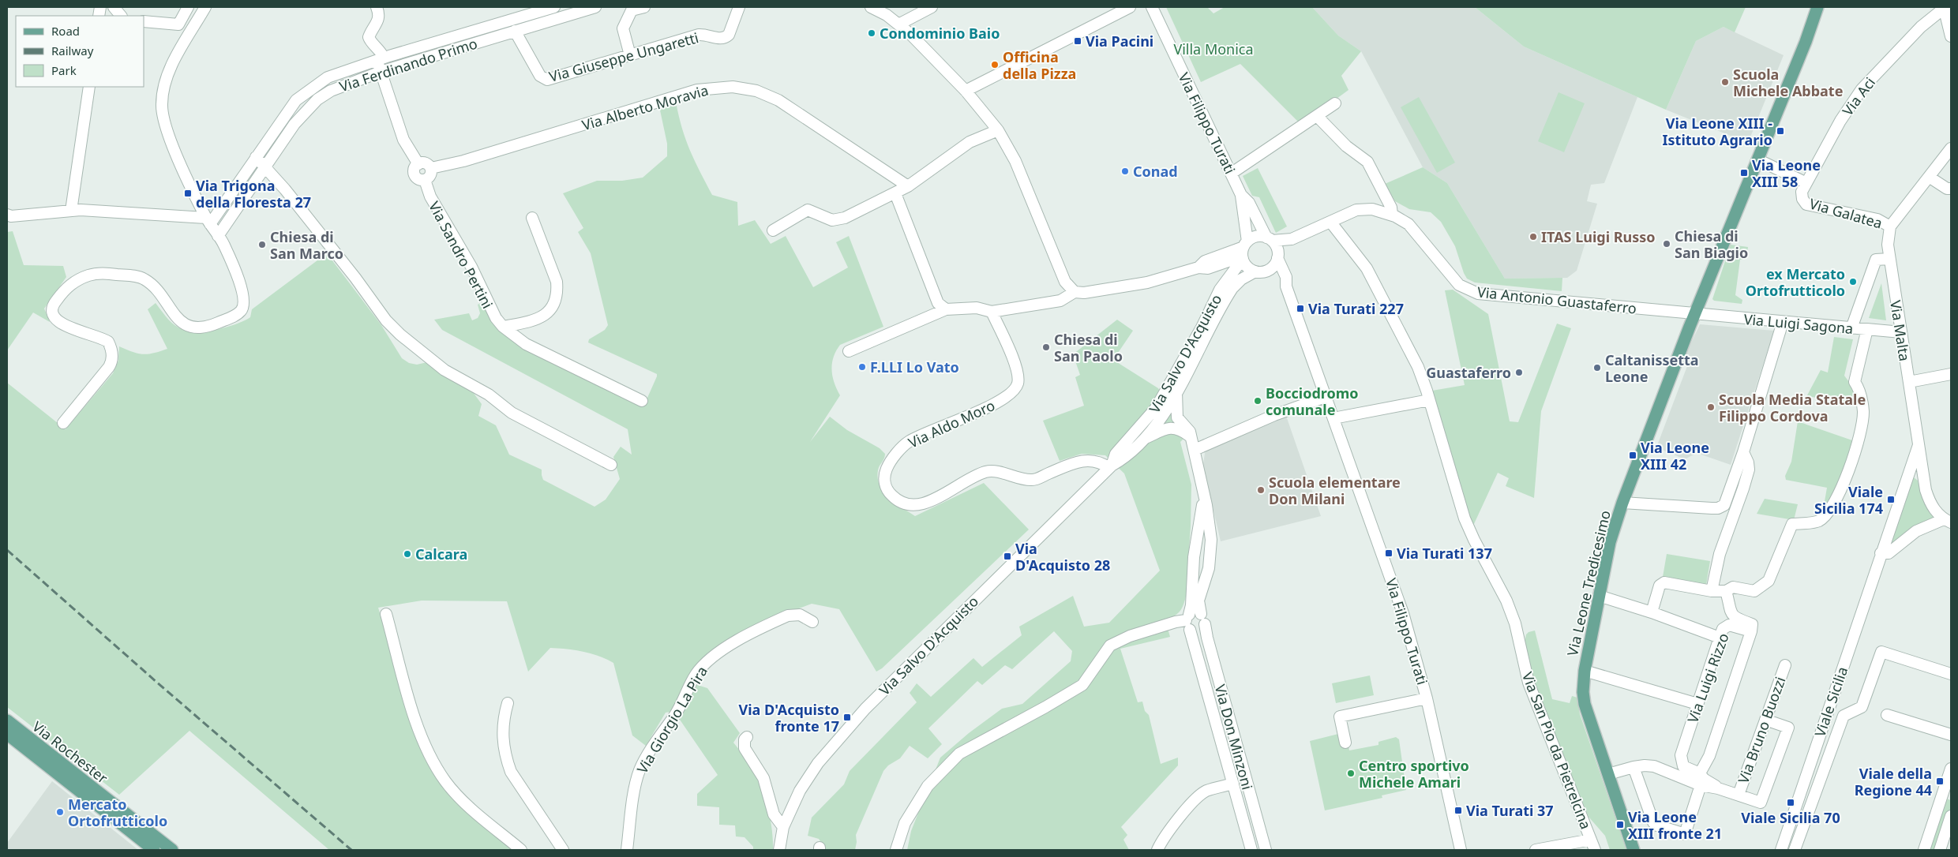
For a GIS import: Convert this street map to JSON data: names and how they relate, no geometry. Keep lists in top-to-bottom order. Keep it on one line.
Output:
{"streets":{"main road":["Via Leone Tredicesimo","Via Rochester"],"street":["Via Giuseppe Ungaretti","Via Ferdinando Primo","Via Aci","Via Alberto Moravia","Via Filippo Turati","Via Galatea","Via Sandro Pertini","Via Antonio Guastaferro","Via Luigi Sagona","Via Malta","Via Salvo D'Acquisto","Via Aldo Moro","Via Luigi Rizzo","Viale Sicilia","Via Giorgio La Pira","Via Bruno Buozzi","Via Don Minzoni","Via San Pio da Pietrelcina"]},"crossings":[["Via Giuseppe Ungaretti","Via Ferdinando Primo"],["Via Ferdinando Primo","Via Sandro Pertini"],["Via Aci","Via Galatea"],["Via Alberto Moravia","Via Sandro Pertini"],["Via Filippo Turati","Via Salvo D'Acquisto"],["Via Galatea","Via Malta"],["Via Galatea","Via Leone Tredicesimo"],["Via Antonio Guastaferro","Via Luigi Sagona"],["Via Antonio Guastaferro","Via Leone Tredicesimo"],["Via Antonio Guastaferro","Via San Pio da Pietrelcina"],["Via Luigi Sagona","Via Malta"],["Via Luigi Sagona","Via Leone Tredicesimo"],["Via Malta","Viale Sicilia"],["Via Salvo D'Acquisto","Via Aldo Moro"]],"parks":["Villa Monica"],"places":{"other":["Condominio Baio","Officina della Pizza","Scuola Michele Abbate","Conad","ITAS Luigi Russo","Chiesa di San Biagio","Chiesa di San Marco","ex Mercato Ortofrutticolo","Chiesa di San Paolo","F.LLI Lo Vato","Caltanissetta Leone","Guastaferro","Bocciodromo comunale","Scuola Media Statale Filippo Cordova","Scuola elementare Don Milani","Calcara","Centro sportivo Michele Amari","Mercato Ortofrutticolo"],"transit":["Via Pacini","Via Leone XIII - Istituto Agrario","Via Leone XIII 58","Via Trigona della Floresta 27","Via Turati 227","Via Leone XIII 42","Viale Sicilia 174","Via Turati 137","Via D'Acquisto 28","Via D'Acquisto fronte 17","Viale della Regione 44","Viale Sicilia 70","Via Turati 37","Via Leone XIII fronte 21"]},"legend":["Road","Railway","Park"]}
